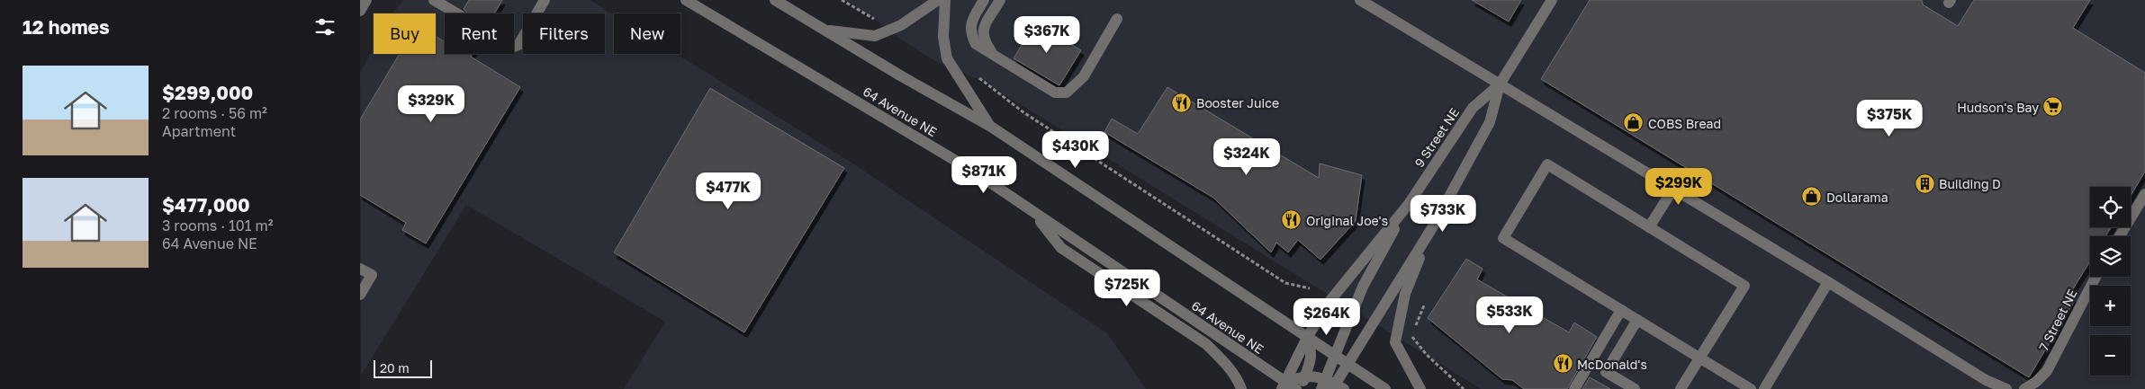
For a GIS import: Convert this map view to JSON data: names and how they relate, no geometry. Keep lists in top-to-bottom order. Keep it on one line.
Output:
{"streets":{"street":["64 Avenue NE","9 Street NE","7 Street NE"]},"crossings":[["64 Avenue NE","9 Street NE"]],"places":{"restaurant":["Booster Juice","Original Joe's","McDonald's"],"supermarket":["Hudson's Bay"],"shop":["COBS Bread","Dollarama"],"building":["Building D"]},"scale_bar":"20 m","page":{"heading":"12 homes","chip":["Buy","Rent","Filters","New"],"price":["$367K","$329K","$375K","$430K","$324K","$871K","$299K","$477K","$733K","$725K","$533K","$264K"],"list":[{"name":"$299,000","note":"2 rooms · 56 m² · Apartment"},{"name":"$477,000","note":"3 rooms · 101 m² · 64 Avenue NE"}],"map_buttons":["+","−"],"scale":"20 m"}}
